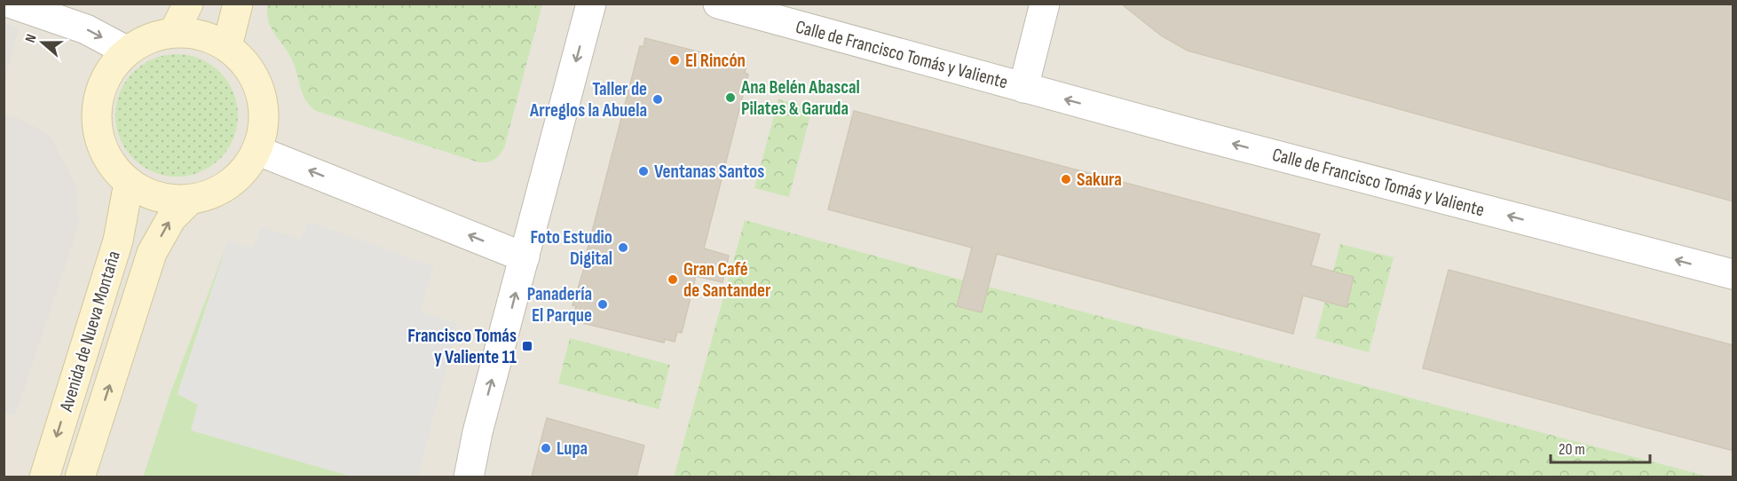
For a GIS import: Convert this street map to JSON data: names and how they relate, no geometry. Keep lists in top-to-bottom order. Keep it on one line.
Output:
{"streets":{"main road":["Avenida de Nueva Montaña"],"street":["Calle de Francisco Tomás y Valiente"]},"one_way":["Calle de Francisco Tomás y Valiente"],"places":{"other":["El Rincón","Ana Belén Abascal Pilates & Garuda","Taller de Arreglos la Abuela","Ventanas Santos","Sakura","Foto Estudio Digital","Gran Café de Santander","Panadería El Parque","Lupa"],"transit":["Francisco Tomás y Valiente 11"]},"scale_bar":"20 m","north":"left"}
